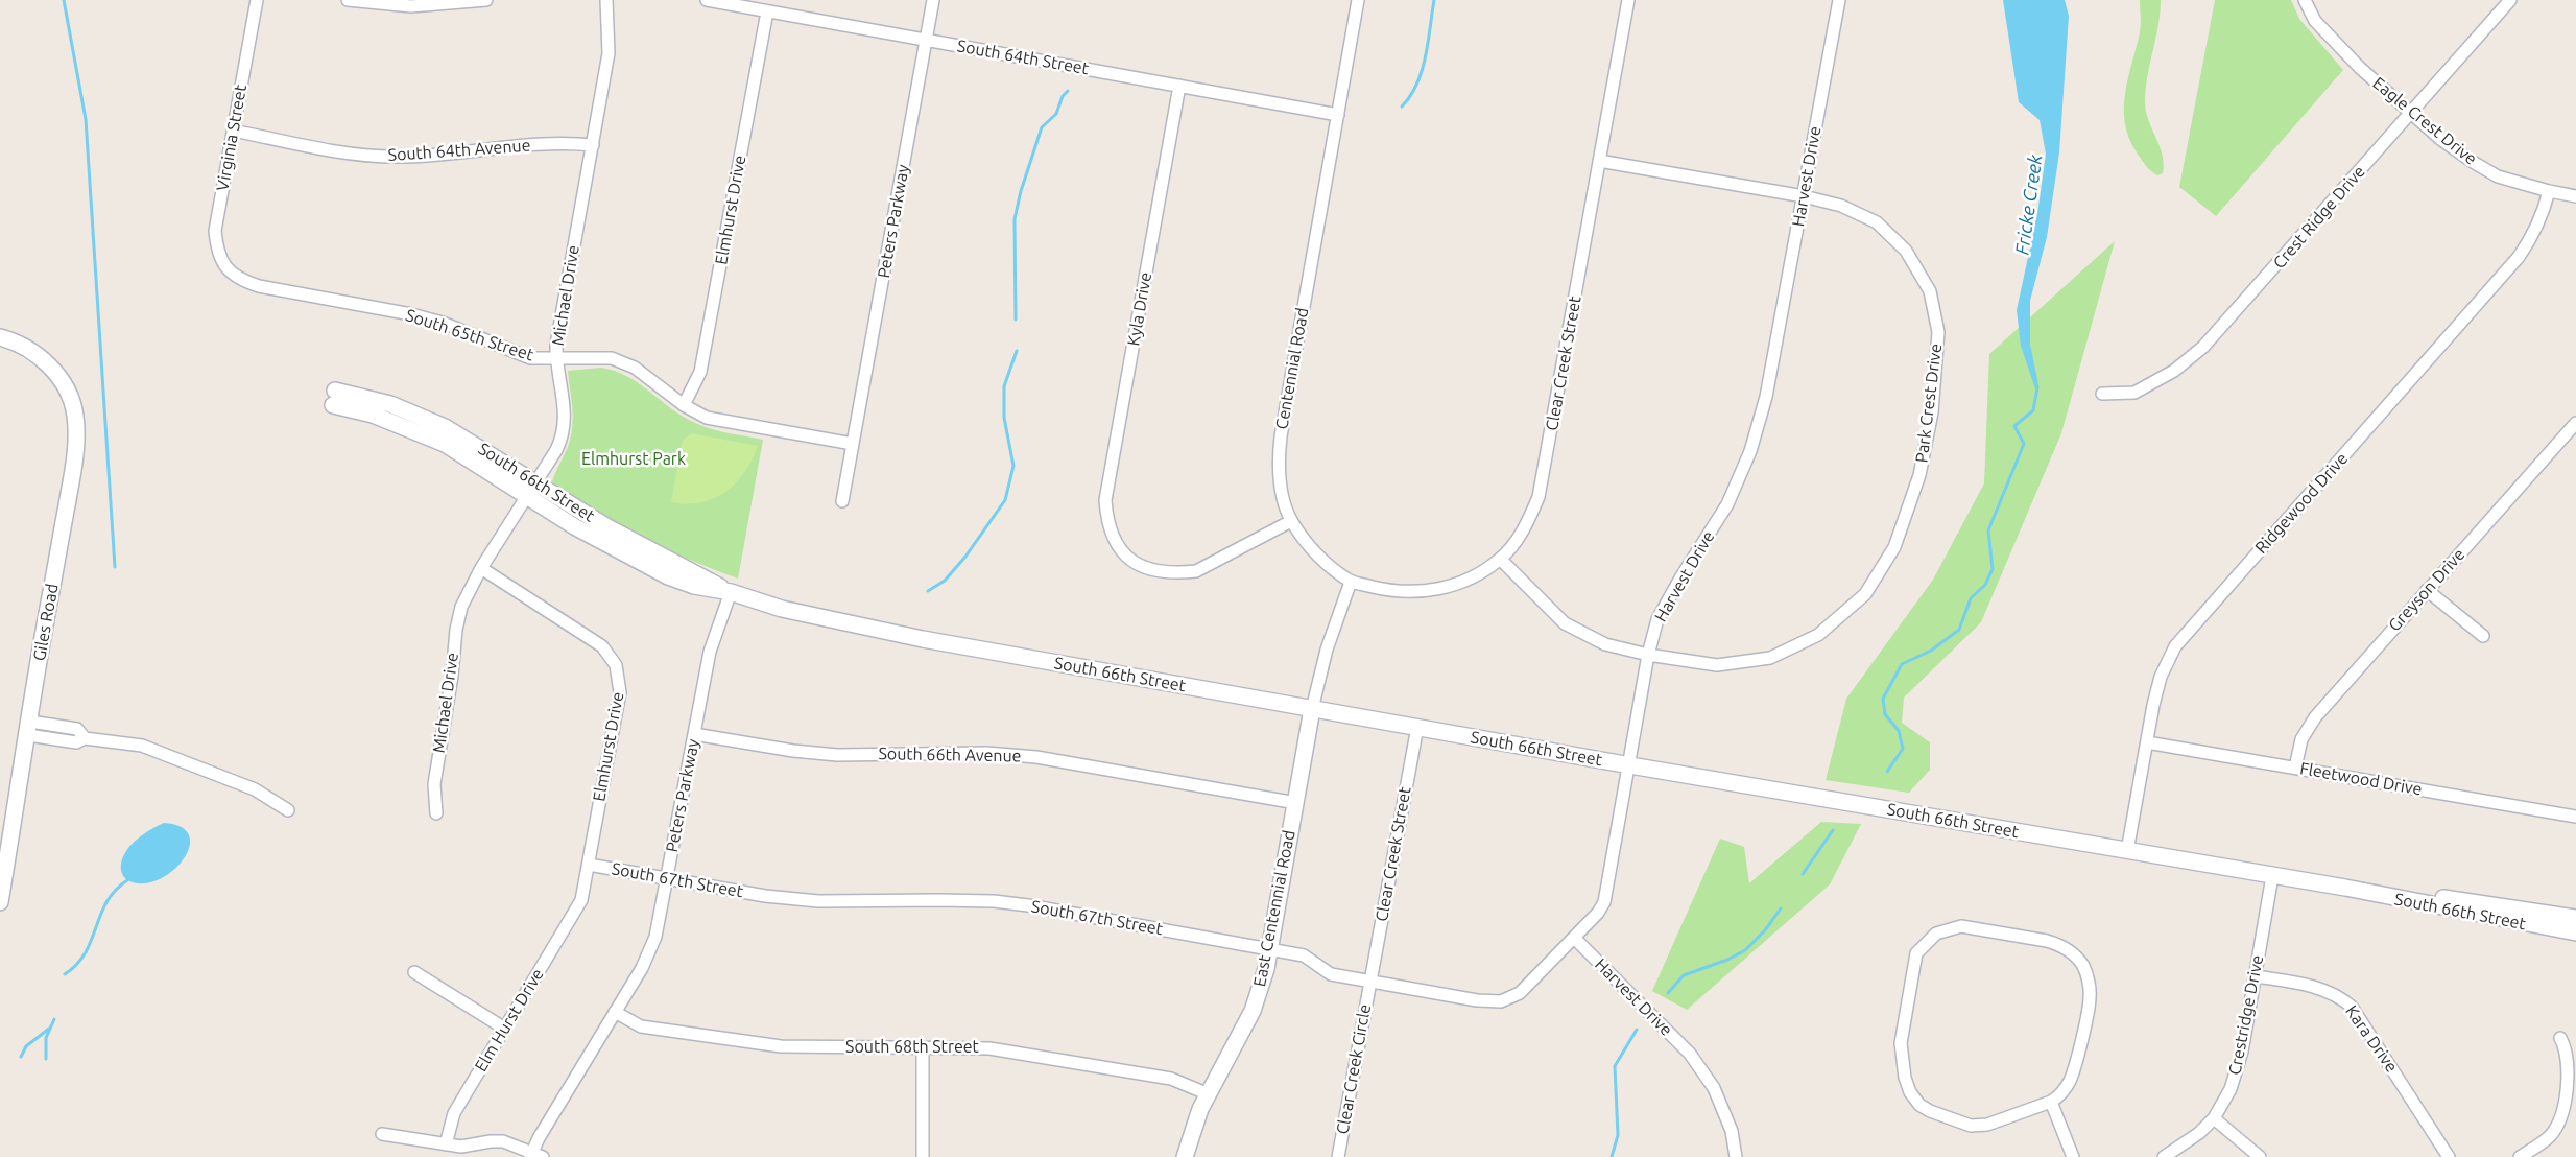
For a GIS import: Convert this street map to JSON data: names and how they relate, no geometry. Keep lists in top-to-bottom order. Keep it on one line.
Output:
{"streets":{"street":["South 64th Street","Eagle Crest Drive","Virginia Street","South 64th Avenue","Harvest Drive","Elmhurst Drive","Crest Ridge Drive","Peters Parkway","Michael Drive","Kyla Drive","South 65th Street","Clear Creek Street","Centennial Road","Park Crest Drive","South 66th Street","Ridgewood Drive","Greyson Drive","Giles Road","South 66th Avenue","Fleetwood Drive","South 67th Street","East Centennial Road","Crestridge Drive","Elm Hurst Drive","Kara Drive","South 68th Street","Clear Creek Circle"]},"crossings":[["South 64th Street","Elmhurst Drive"],["South 64th Street","Peters Parkway"],["South 64th Street","Kyla Drive"],["South 64th Street","Centennial Road"],["Eagle Crest Drive","Crest Ridge Drive"],["Eagle Crest Drive","Ridgewood Drive"],["Virginia Street","South 64th Avenue"],["Virginia Street","South 65th Street"],["South 64th Avenue","Michael Drive"],["Harvest Drive","Park Crest Drive"],["Harvest Drive","South 66th Street"],["Harvest Drive","South 67th Street"],["Elmhurst Drive","Michael Drive"],["Elmhurst Drive","South 65th Street"],["Elmhurst Drive","South 67th Street"],["Elmhurst Drive","Elm Hurst Drive"],["Peters Parkway","South 65th Street"],["Peters Parkway","South 66th Street"],["Peters Parkway","South 66th Avenue"],["Peters Parkway","South 67th Street"],["Peters Parkway","South 68th Street"],["Michael Drive","South 65th Street"],["Michael Drive","South 66th Street"],["Kyla Drive","Centennial Road"],["Clear Creek Street","Centennial Road"],["Clear Creek Street","Park Crest Drive"],["Clear Creek Street","South 66th Street"],["Clear Creek Street","South 67th Street"],["Clear Creek Street","Clear Creek Circle"],["South 66th Street","Ridgewood Drive"],["South 66th Street","East Centennial Road"],["South 66th Street","Crestridge Drive"],["Ridgewood Drive","Fleetwood Drive"],["Greyson Drive","Fleetwood Drive"],["South 66th Avenue","East Centennial Road"],["South 67th Street","East Centennial Road"],["South 67th Street","Clear Creek Circle"],["East Centennial Road","South 68th Street"],["Crestridge Drive","Kara Drive"]],"water":["Fricke Creek"],"parks":["Elmhurst Park"]}
